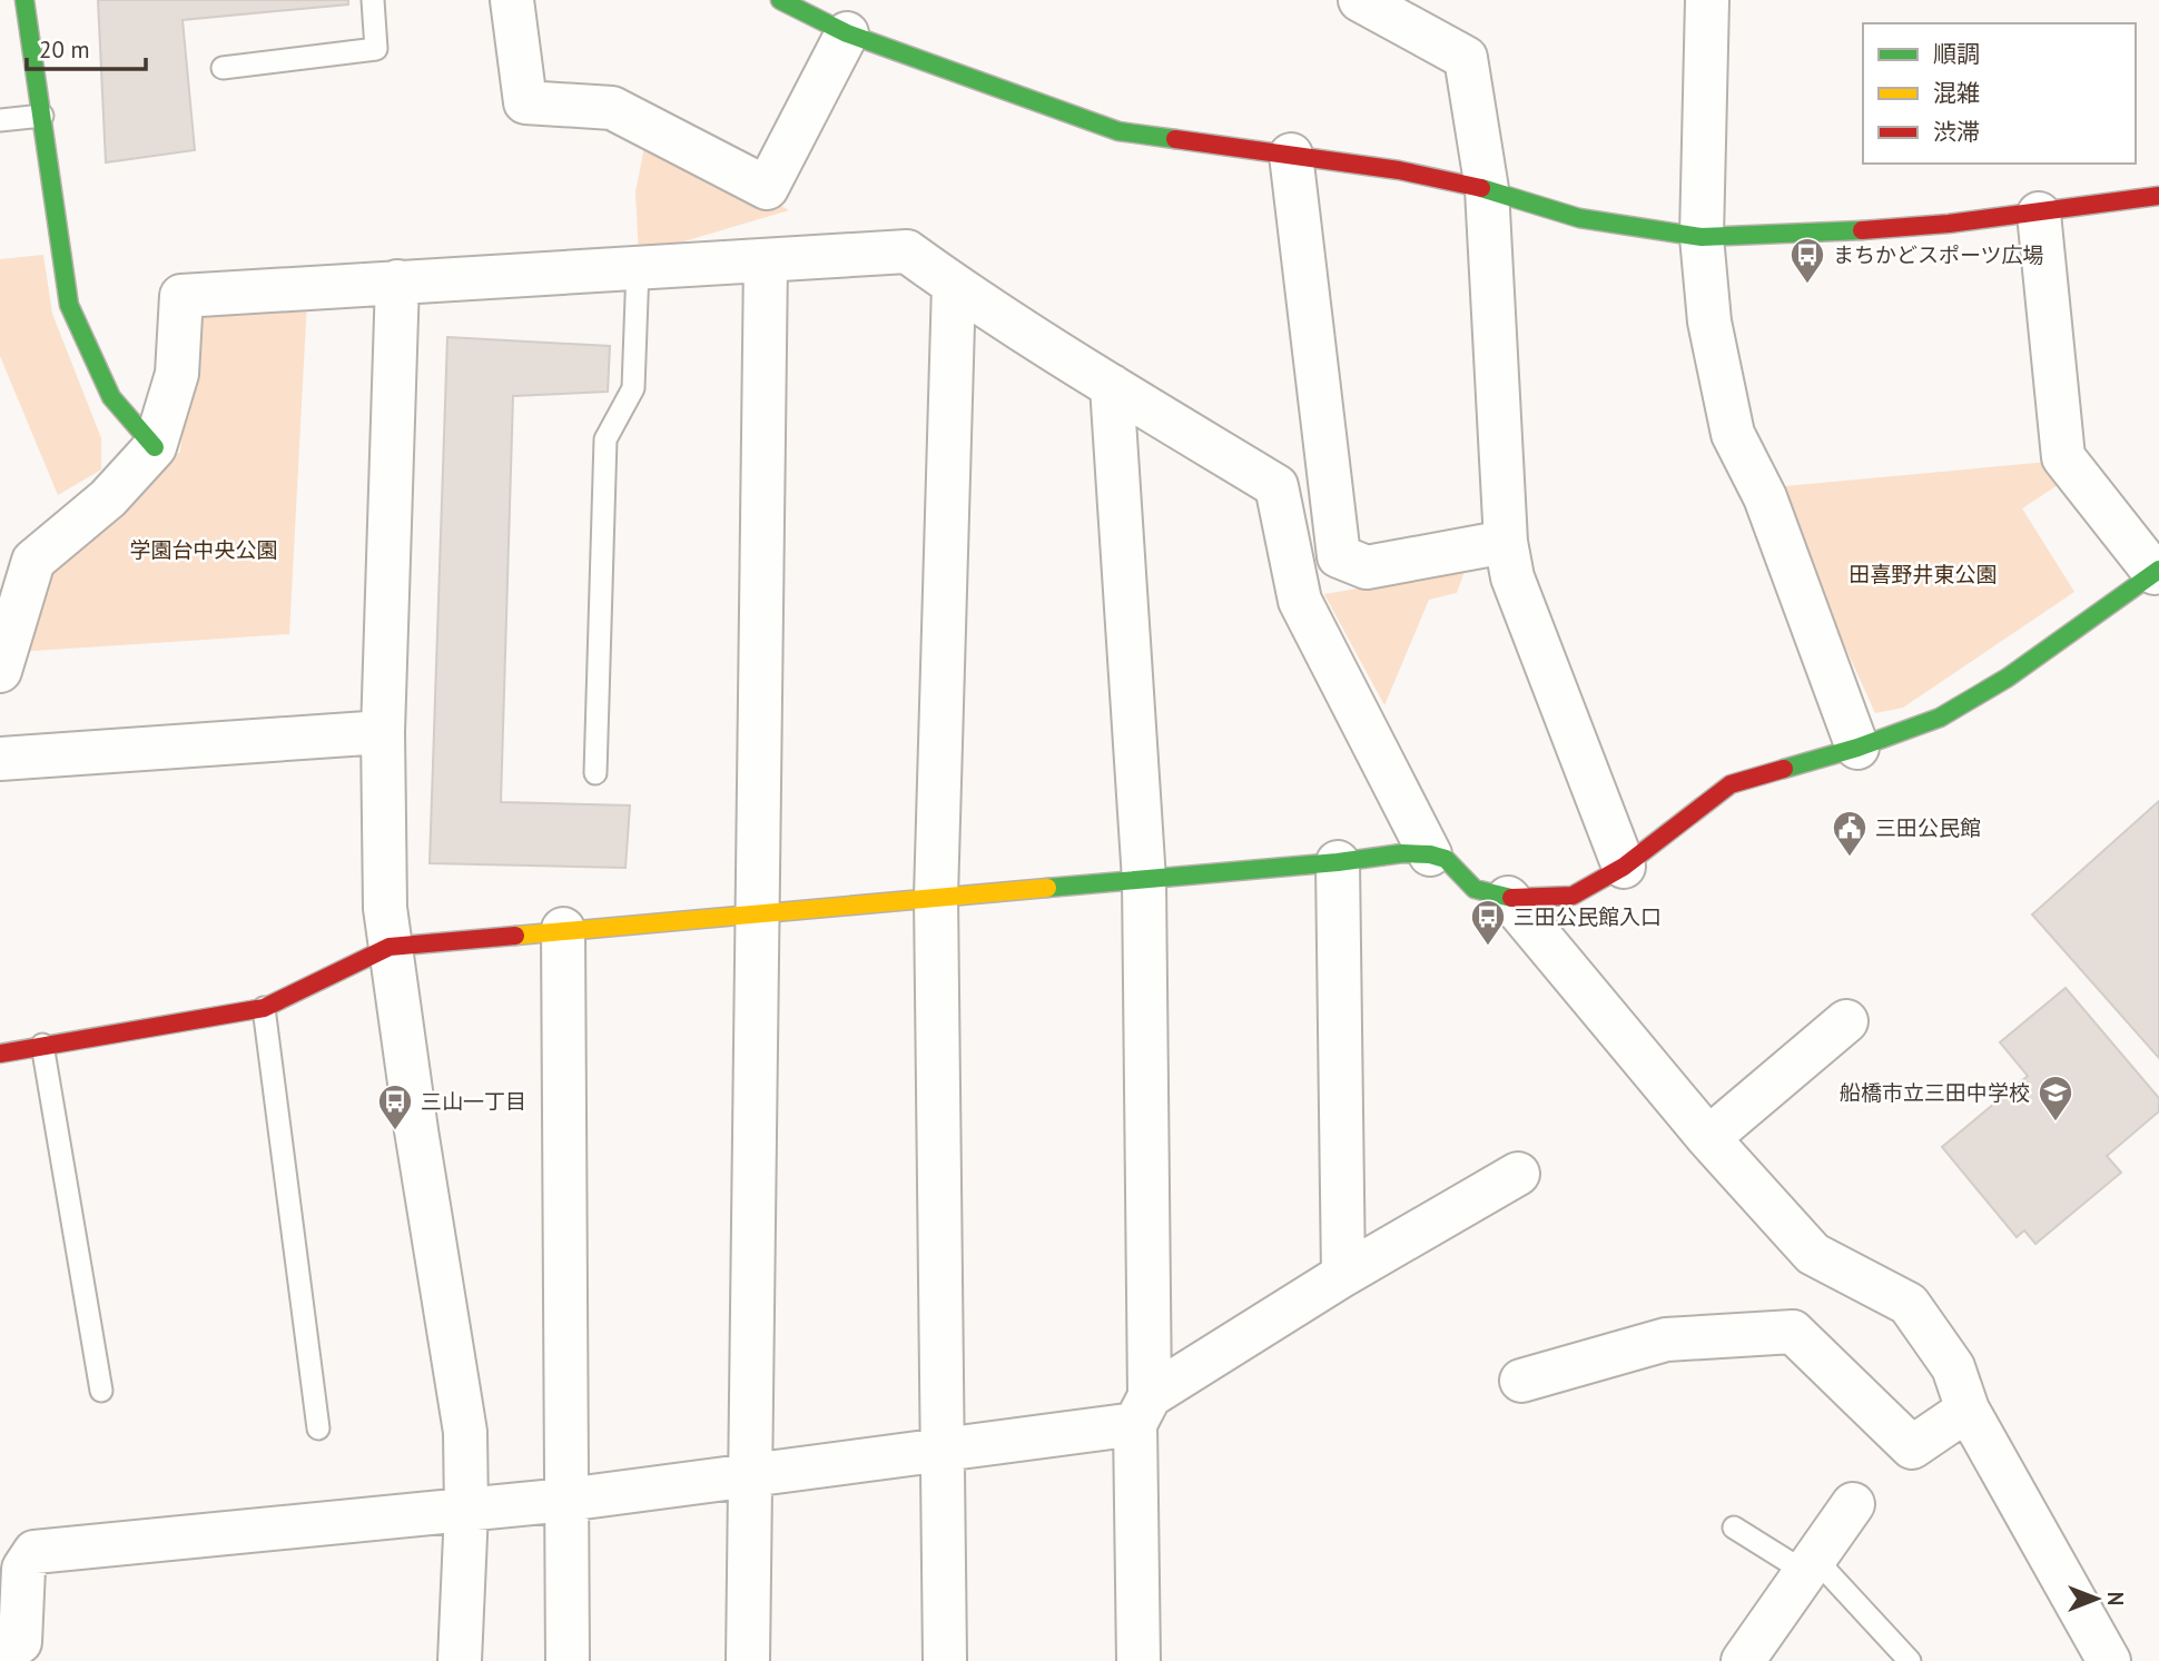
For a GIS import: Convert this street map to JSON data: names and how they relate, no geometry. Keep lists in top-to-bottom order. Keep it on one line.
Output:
{"parks":["学園台中央公園","田喜野井東公園"],"places":{"bus stop":["まちかどスポーツ広場","三田公民館入口","三山一丁目"],"public building":["三田公民館"],"school or university":["船橋市立三田中学校"]},"legend":["順調","混雑","渋滞"],"scale_bar":"20 m","north":"right"}
